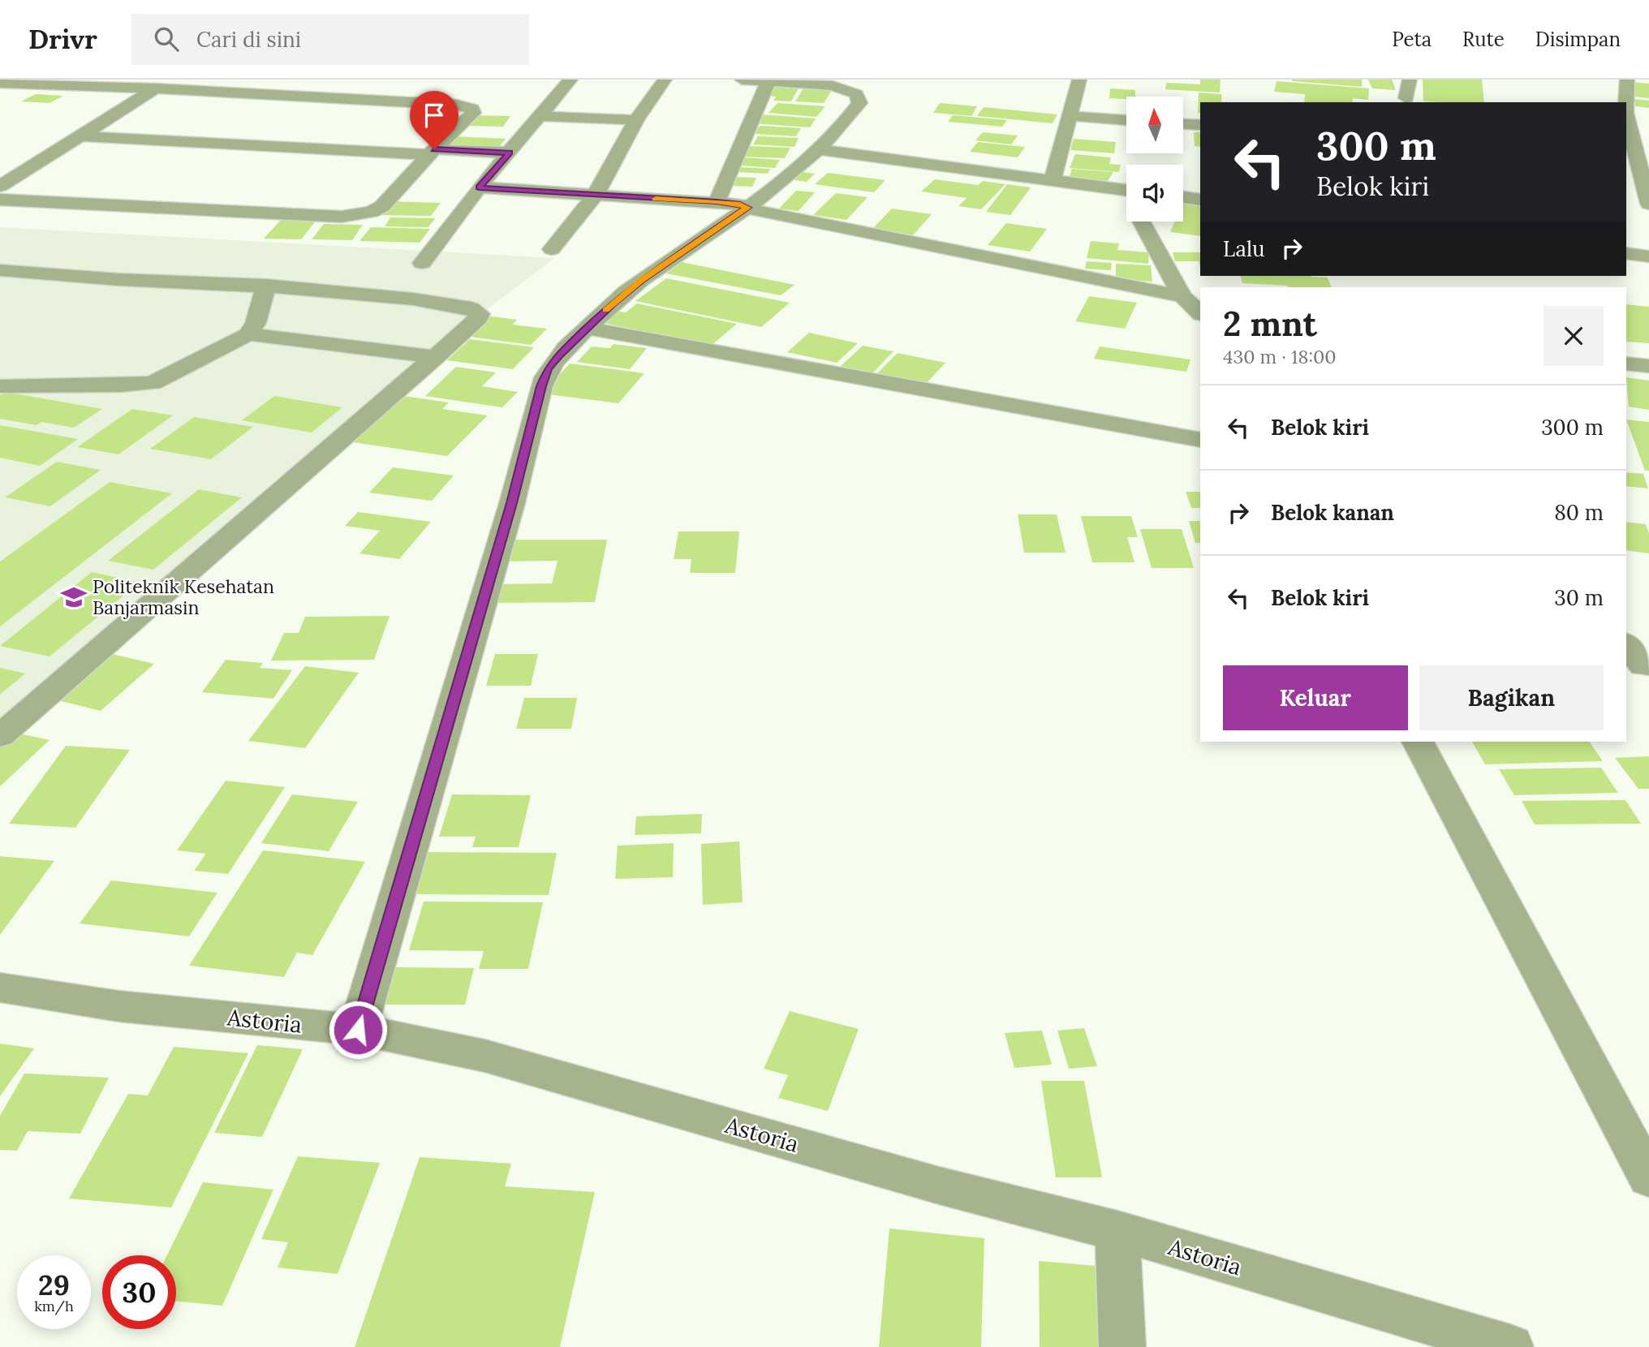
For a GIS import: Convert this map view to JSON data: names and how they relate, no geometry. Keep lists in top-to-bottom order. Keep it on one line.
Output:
{"streets":{"street":["Astoria"]},"places":{"school or university":["Politeknik Kesehatan Banjarmasin"]},"north":"top","page":{"header":"Drivr","search":"Cari di sini","nav":["Peta","Rute","Disimpan"],"turn":["300 m","Belok kiri"],"then":"Lalu","heading":["2 mnt","430 m · 18:00"],"list":[{"name":"Belok kiri","value":"300 m"},{"name":"Belok kanan","value":"80 m"},{"name":"Belok kiri","value":"30 m"}],"buttons":["Keluar","Bagikan"],"speed":"29 km/h","limit":"30"}}
